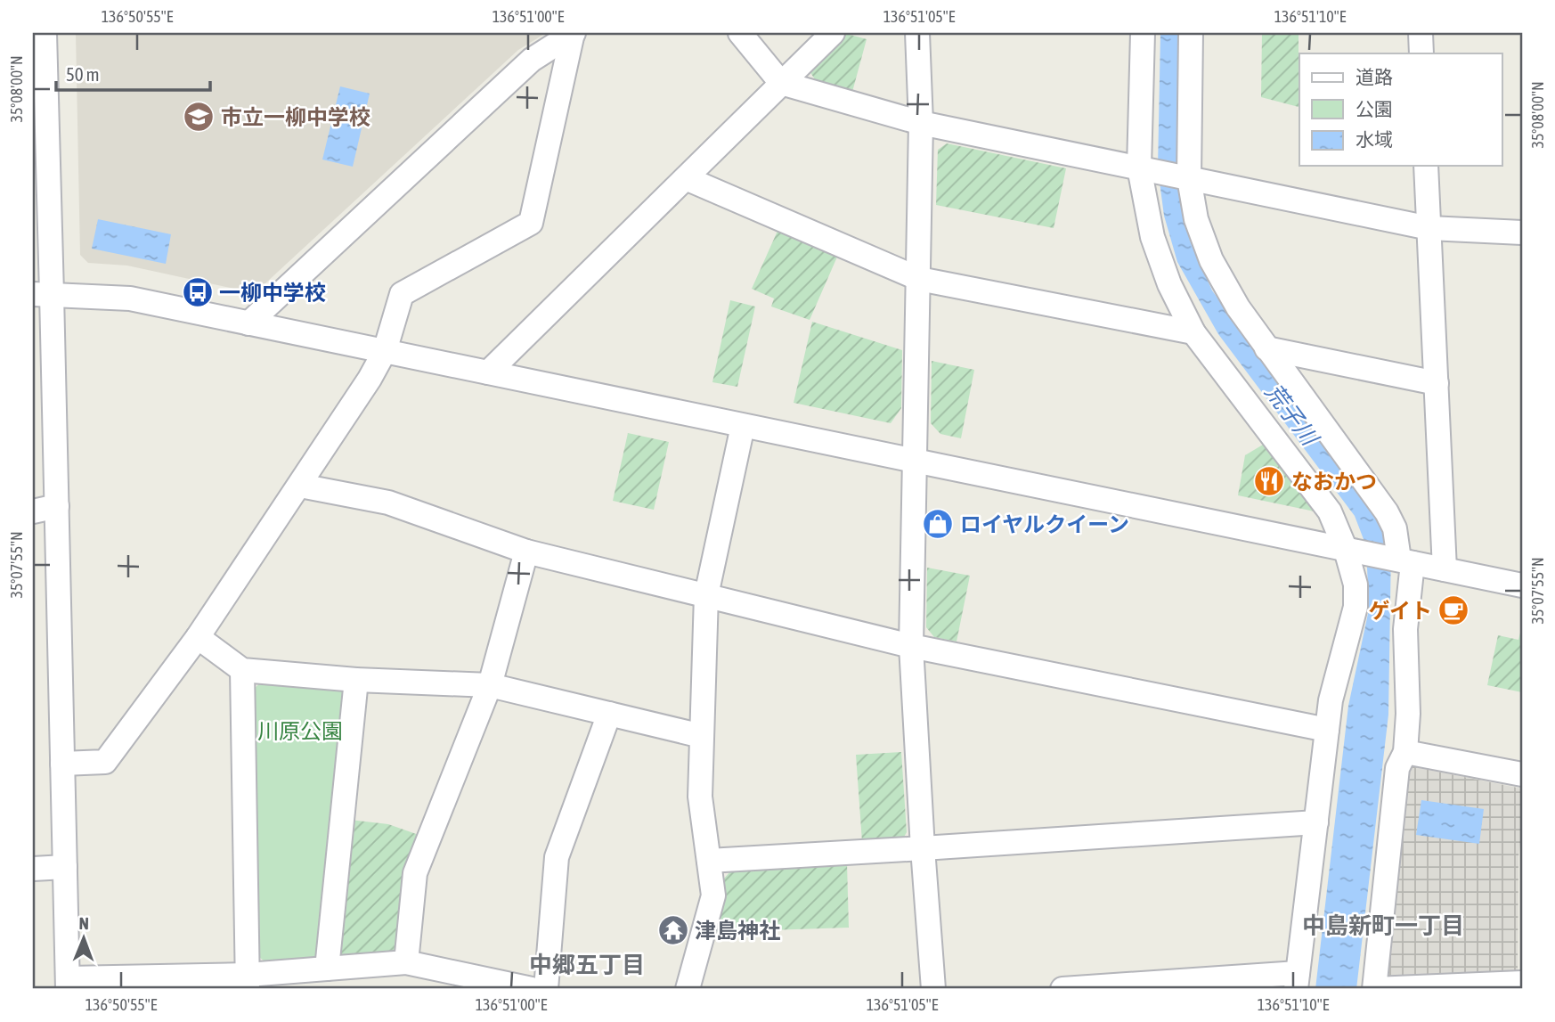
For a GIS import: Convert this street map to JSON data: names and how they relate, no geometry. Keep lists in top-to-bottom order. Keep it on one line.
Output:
{"districts":["中島新町一丁目","中郷五丁目"],"water":["荒子川"],"parks":["川原公園"],"places":{"school or university":["市立一柳中学校"],"bus stop":["一柳中学校"],"restaurant":["なおかつ"],"shop":["ロイヤルクイーン"],"cafe":["ゲイト"],"temple":["津島神社"]},"legend":["道路","公園","水域"],"scale_bar":"50 m","north":"top","coordinates":["136°50'55\"E","136°51'00\"E","136°51'05\"E","136°51'10\"E","35°08'00\"N","35°07'55\"N"]}
